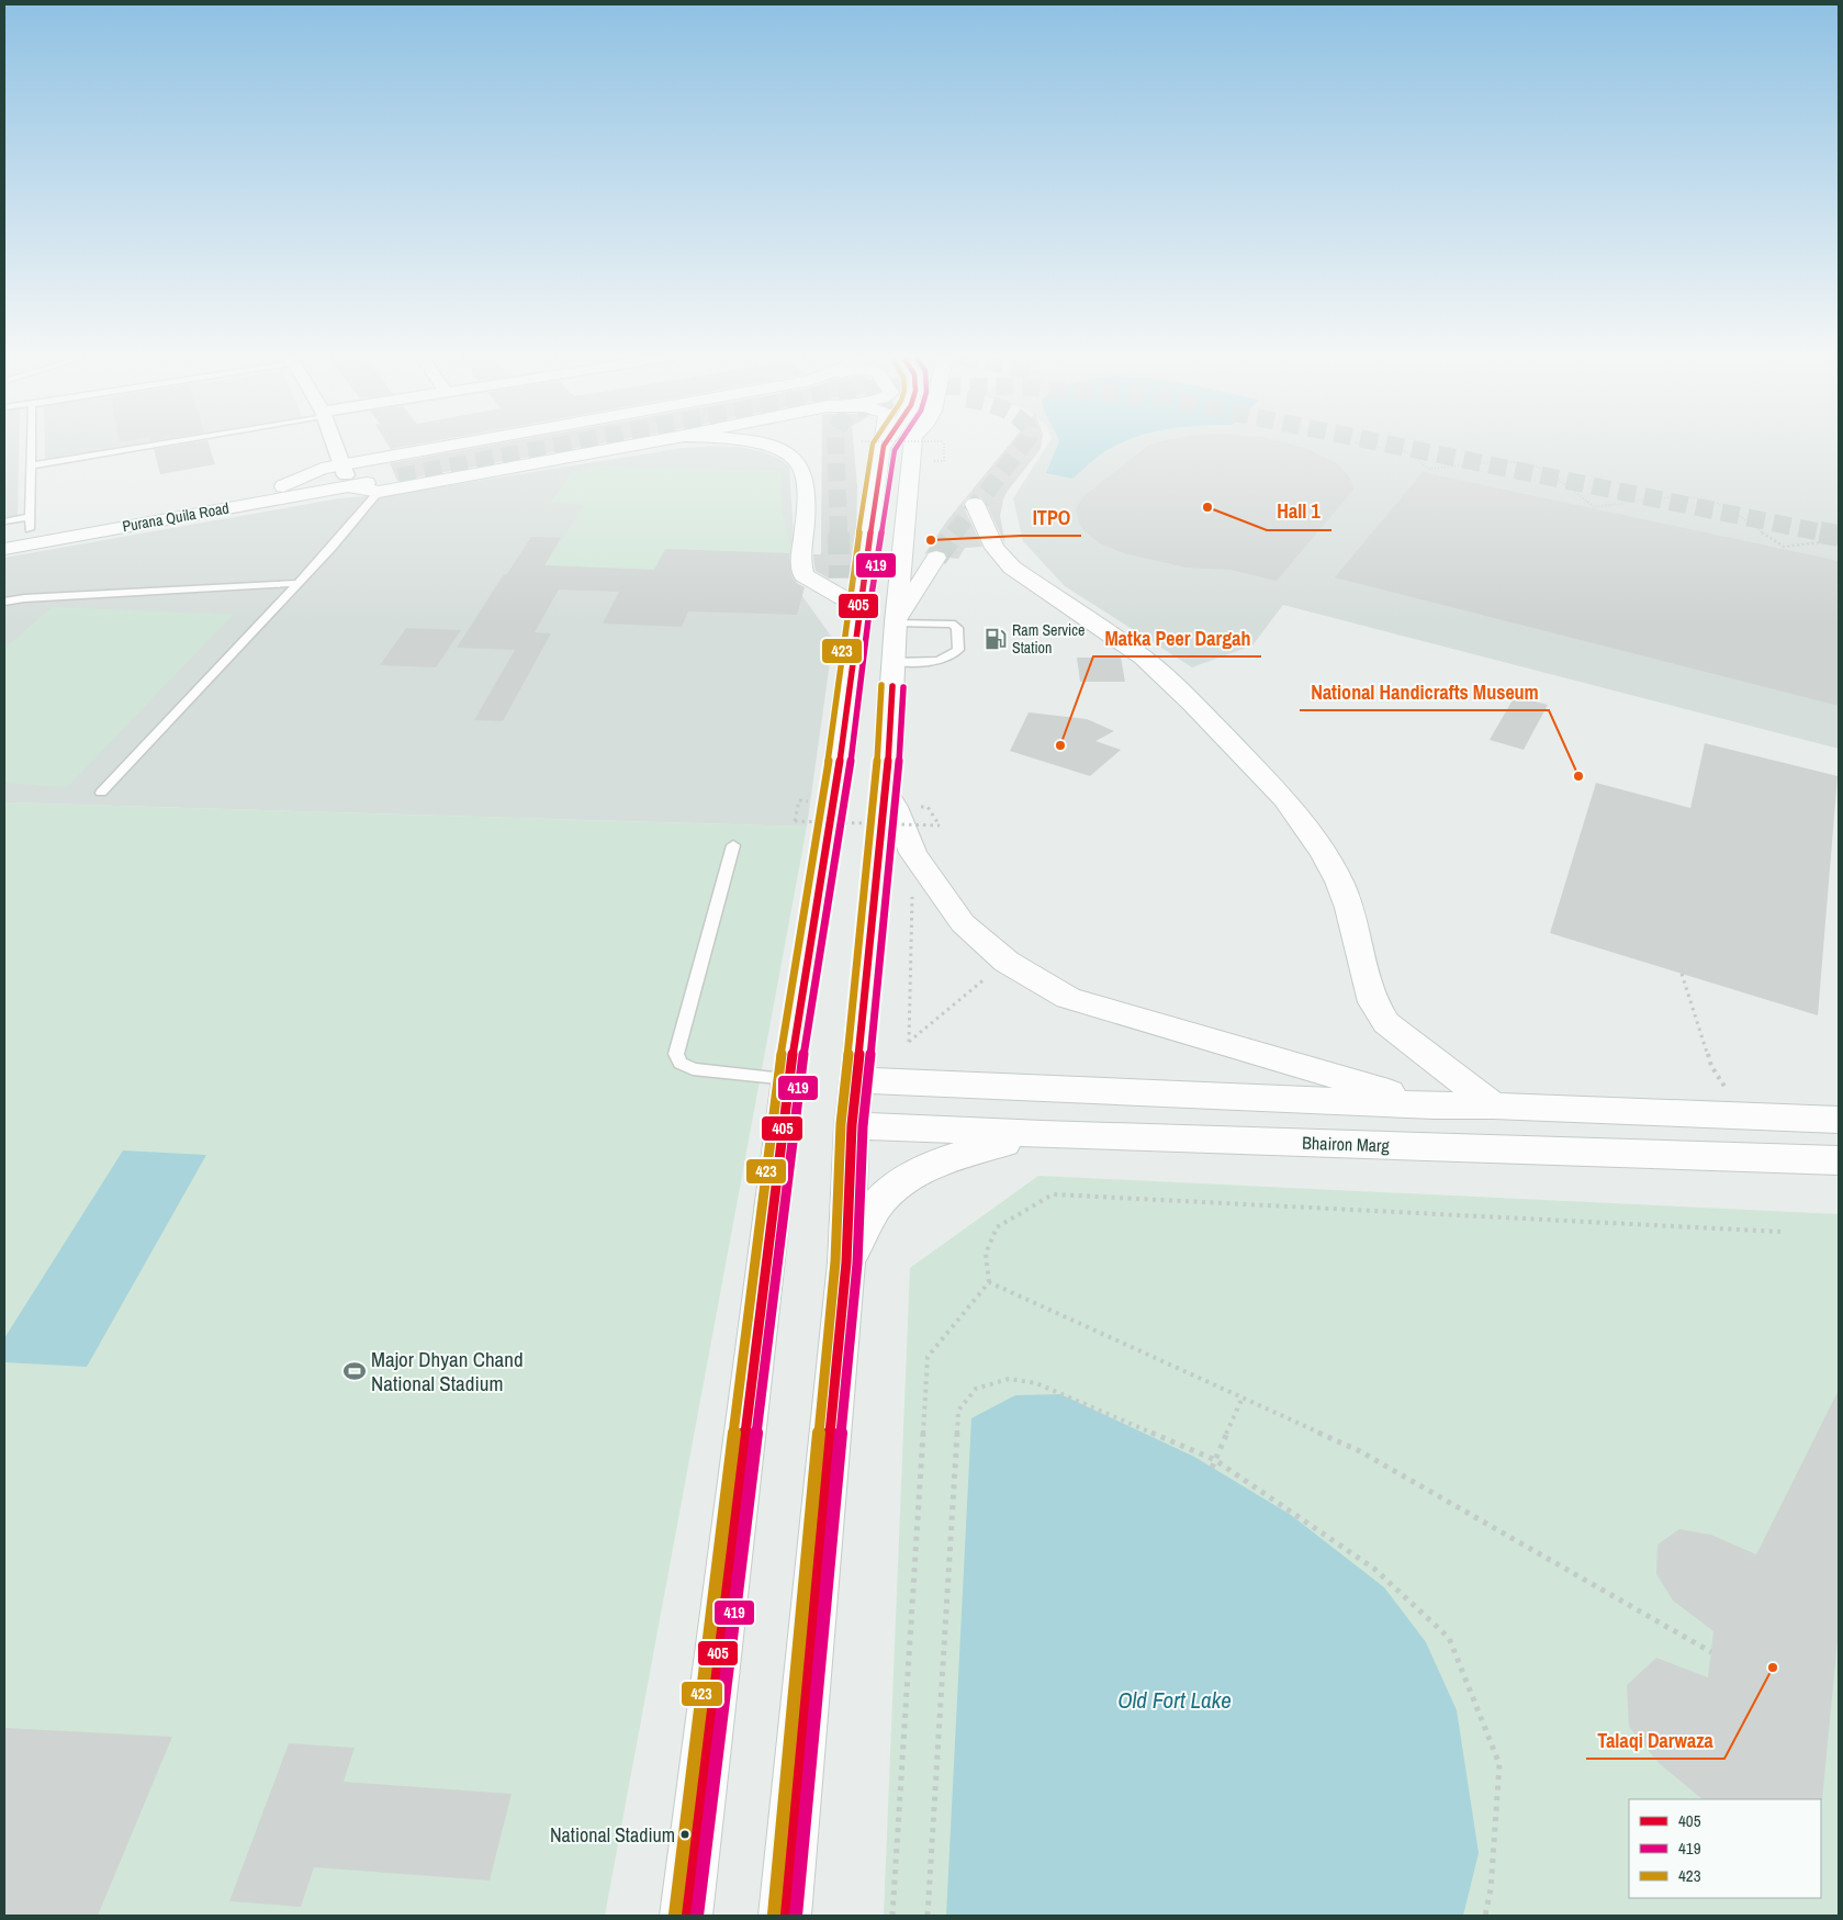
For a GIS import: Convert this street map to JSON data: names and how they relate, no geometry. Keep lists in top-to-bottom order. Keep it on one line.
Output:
{"streets":{"main road":["Purana Quila Road","Bhairon Marg"]},"water":["Old Fort Lake"],"places":{"other":["Hall 1","ITPO","Matka Peer Dargah","National Handicrafts Museum","Talaqi Darwaza","National Stadium"],"fuel station":["Ram Service Station"],"sports":["Major Dhyan Chand National Stadium"]},"lines":["transit line 405","transit line 419","transit line 423"],"legend":["405","419","423"]}
